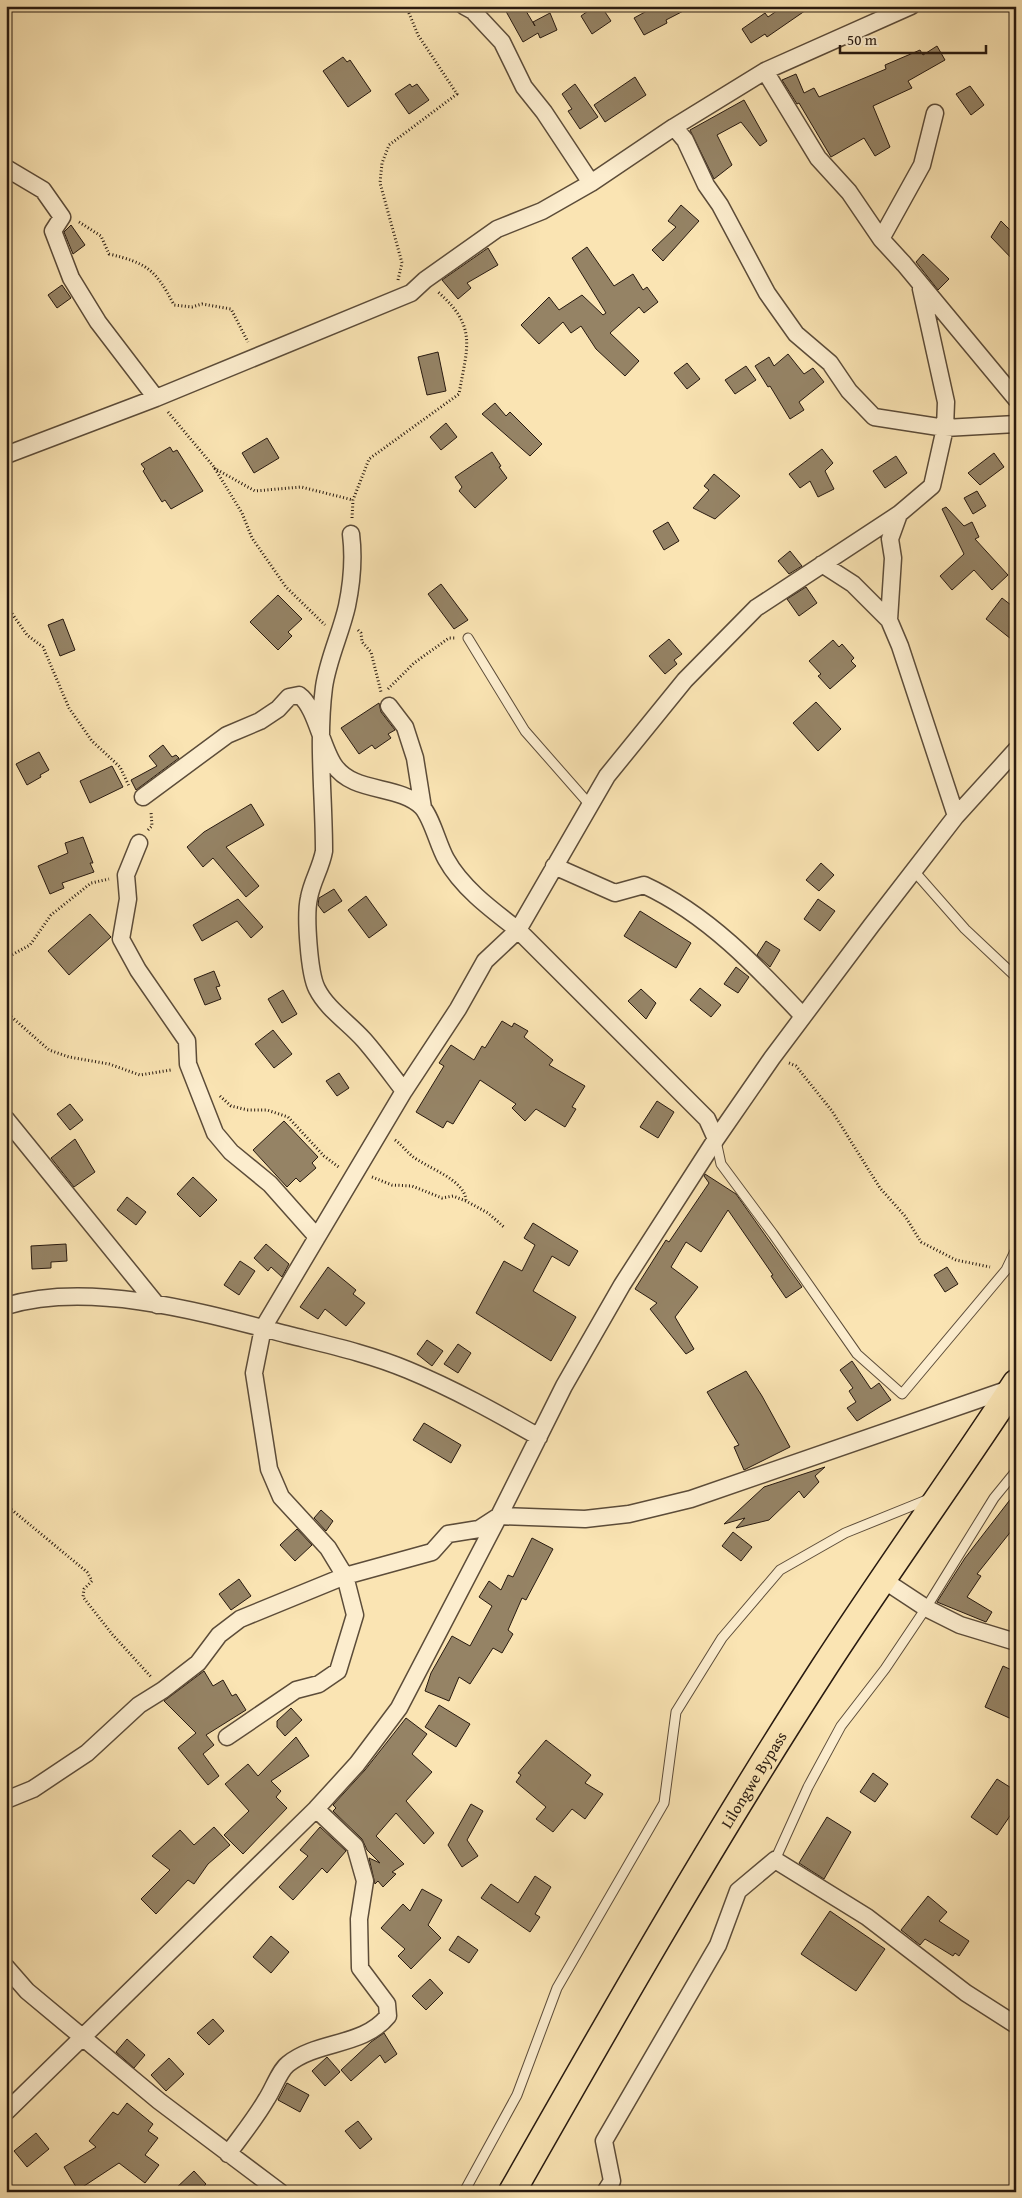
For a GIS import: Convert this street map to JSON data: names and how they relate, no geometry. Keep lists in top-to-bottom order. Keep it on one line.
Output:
{"streets":{"main road":["Lilongwe Bypass"]},"scale_bar":"50 m"}
